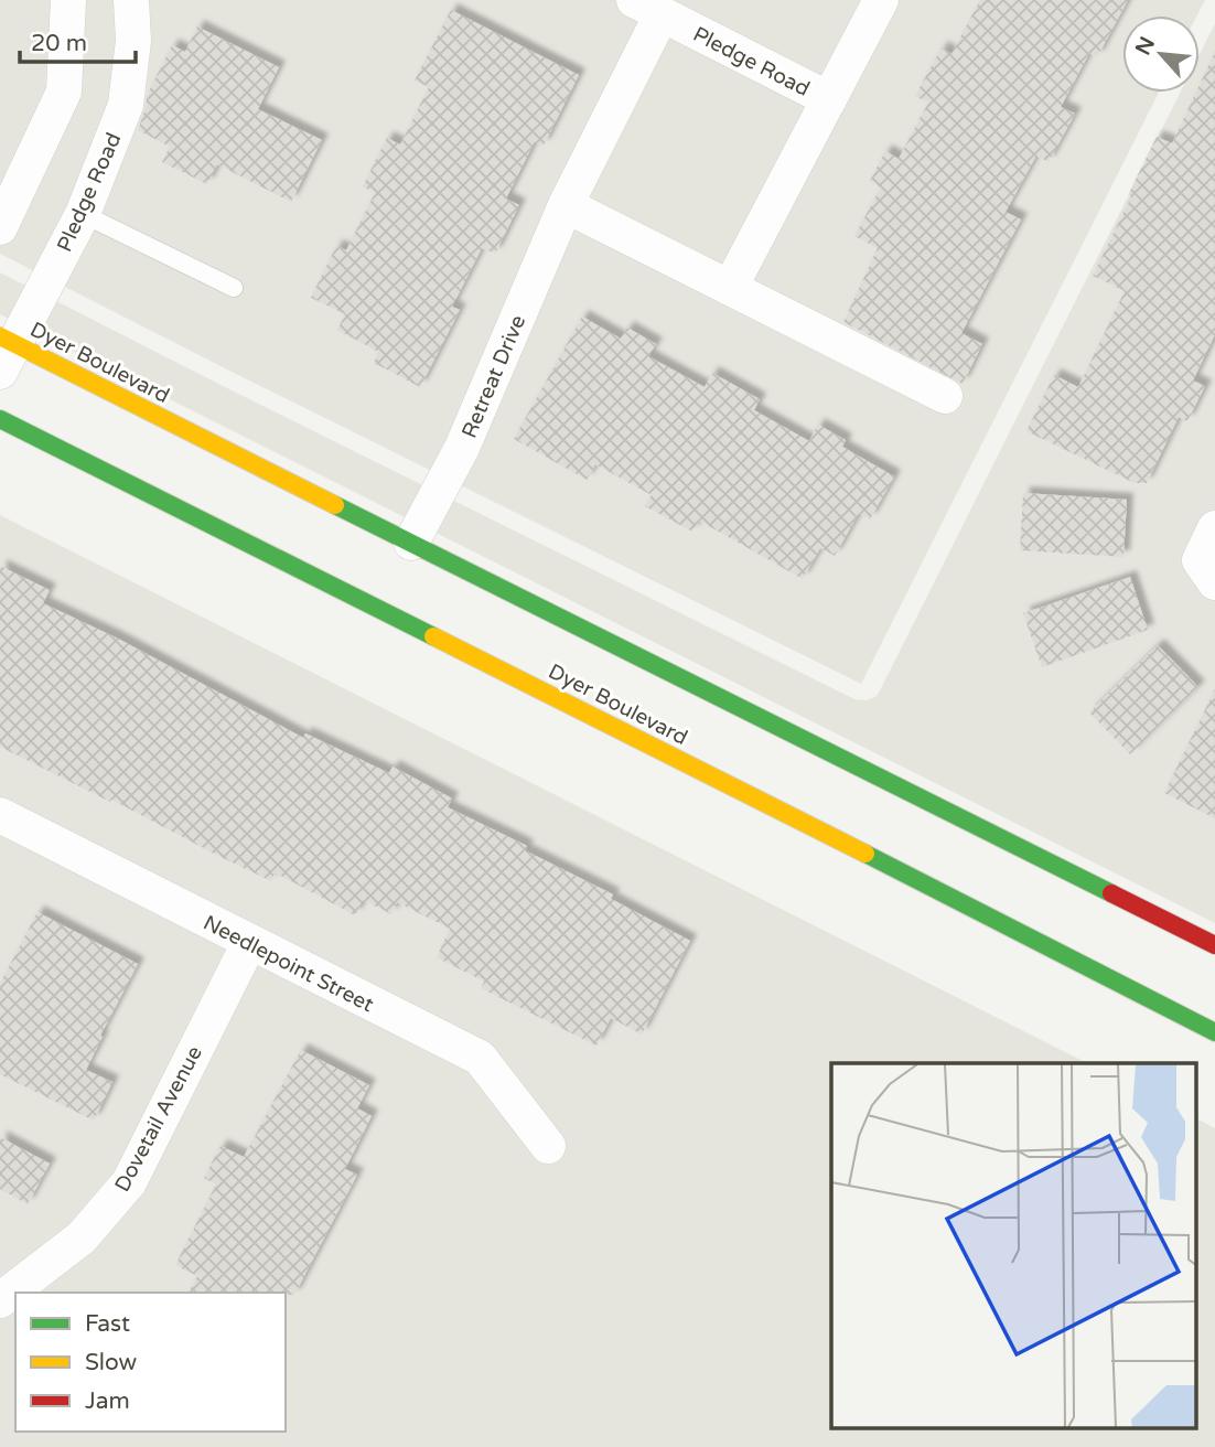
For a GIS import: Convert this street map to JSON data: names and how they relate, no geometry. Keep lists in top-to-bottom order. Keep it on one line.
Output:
{"streets":{"main road":["Dyer Boulevard"],"street":["Pledge Road","Retreat Drive","Needlepoint Street","Dovetail Avenue"]},"crossings":[["Pledge Road","Dyer Boulevard"],["Pledge Road","Retreat Drive"],["Dyer Boulevard","Retreat Drive"],["Needlepoint Street","Dovetail Avenue"]],"legend":["Fast","Slow","Jam"],"scale_bar":"20 m","north":"top left"}
